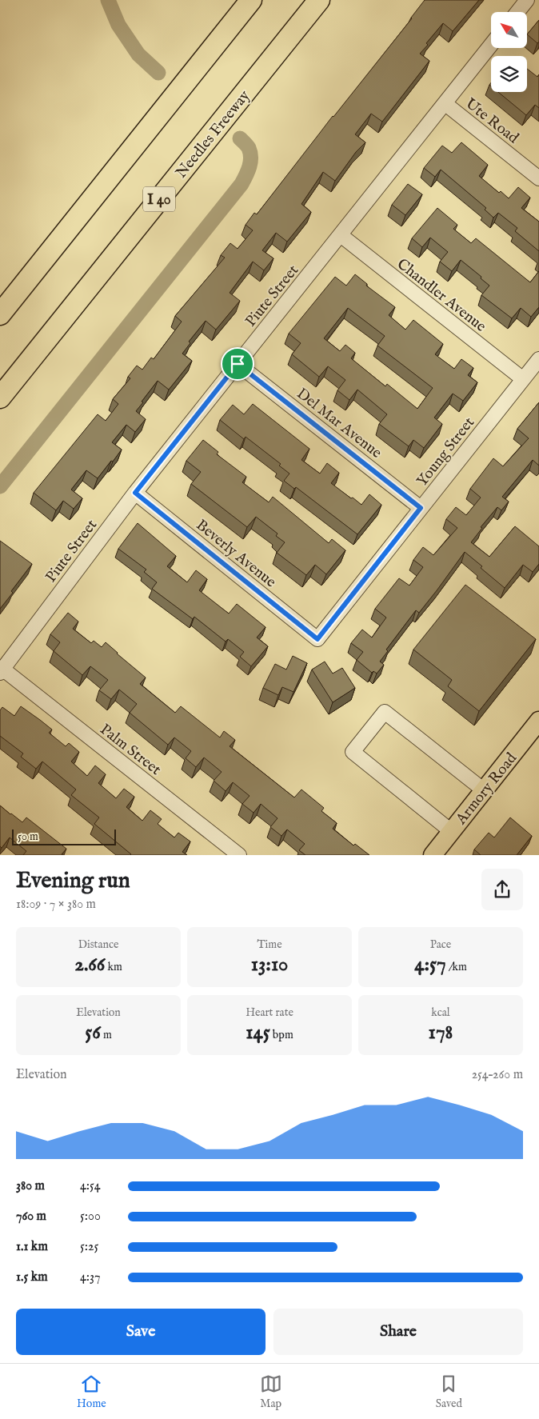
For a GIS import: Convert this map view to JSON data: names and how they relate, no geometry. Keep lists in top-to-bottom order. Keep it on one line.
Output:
{"streets":{"highway":["Needles Freeway","I 40"],"main road":["Armory Road"],"street":["Ute Road","Chandler Avenue","Piute Street","Del Mar Avenue","Young Street","Beverly Avenue","Palm Street"]},"crossings":[["Ute Road","Piute Street"],["Chandler Avenue","Piute Street"],["Chandler Avenue","Young Street"],["Piute Street","Del Mar Avenue"],["Piute Street","Beverly Avenue"],["Piute Street","Palm Street"],["Del Mar Avenue","Young Street"],["Young Street","Beverly Avenue"]],"scale_bar":"50 m","north":"top left","page":{"scale":"50 m","heading":["Evening run","18:09 · 7 × 380 m"],"stats":[["Distance","2.66 km"],["Time","13:10"],["Pace","4:57 /km"],["Elevation","56 m"],["Heart rate","145 bpm"],["kcal","178"]],"chart":["Elevation","254–260 m"],"list":[{"name":"380 m","note":"4:54"},{"name":"760 m","note":"5:00"},{"name":"1.1 km","note":"5:25"},{"name":"1.5 km","note":"4:37"}],"buttons":["Save","Share"],"tabs":["Home","Map","Saved"]}}
